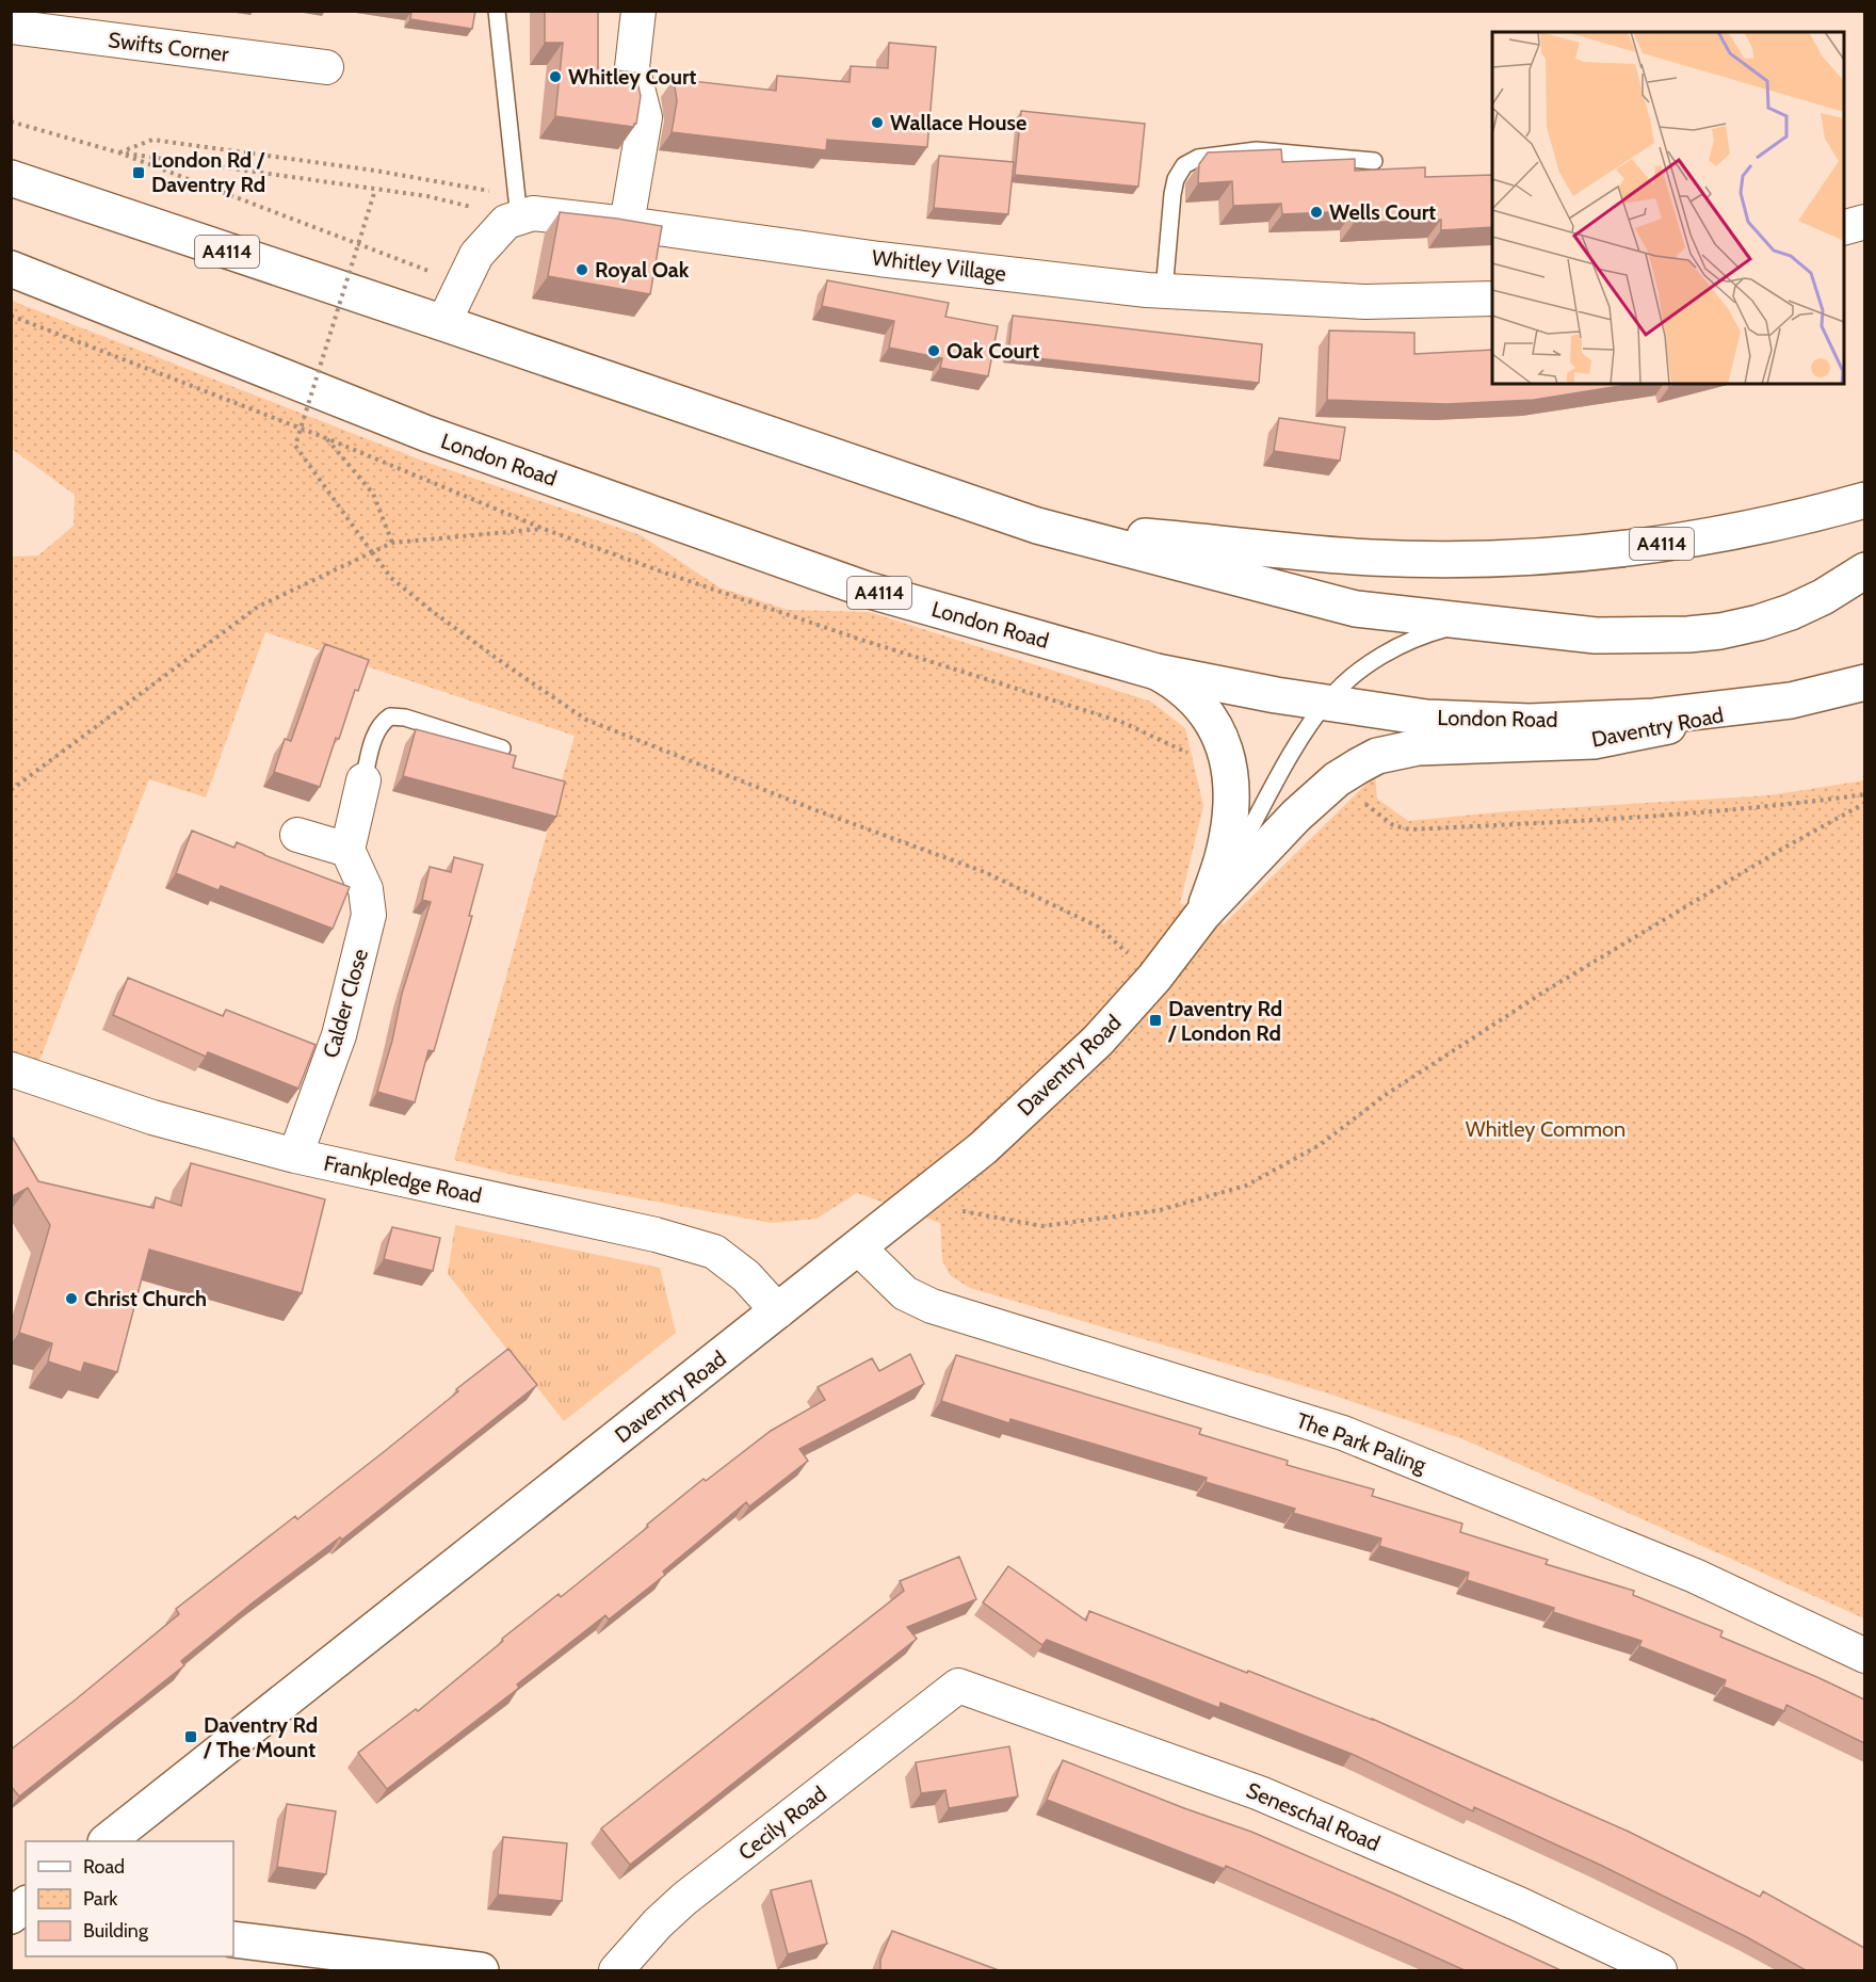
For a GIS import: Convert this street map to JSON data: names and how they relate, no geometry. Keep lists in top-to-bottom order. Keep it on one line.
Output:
{"streets":{"main road":["A4114","London Road","Daventry Road"],"street":["Swifts Corner","Whitley Village","Calder Close","Frankpledge Road","The Park Paling","Seneschal Road","Cecily Road"]},"crossings":[["A4114","Whitley Village"],["London Road","Daventry Road"],["Daventry Road","Frankpledge Road"],["Daventry Road","The Park Paling"],["Calder Close","Frankpledge Road"],["Seneschal Road","Cecily Road"]],"parks":["Whitley Common"],"places":{"other":["Whitley Court","Wallace House","Wells Court","Royal Oak","Oak Court","Christ Church"],"transit":["London Rd / Daventry Rd","Daventry Rd / London Rd","Daventry Rd / The Mount"]},"legend":["Road","Park","Building"]}
